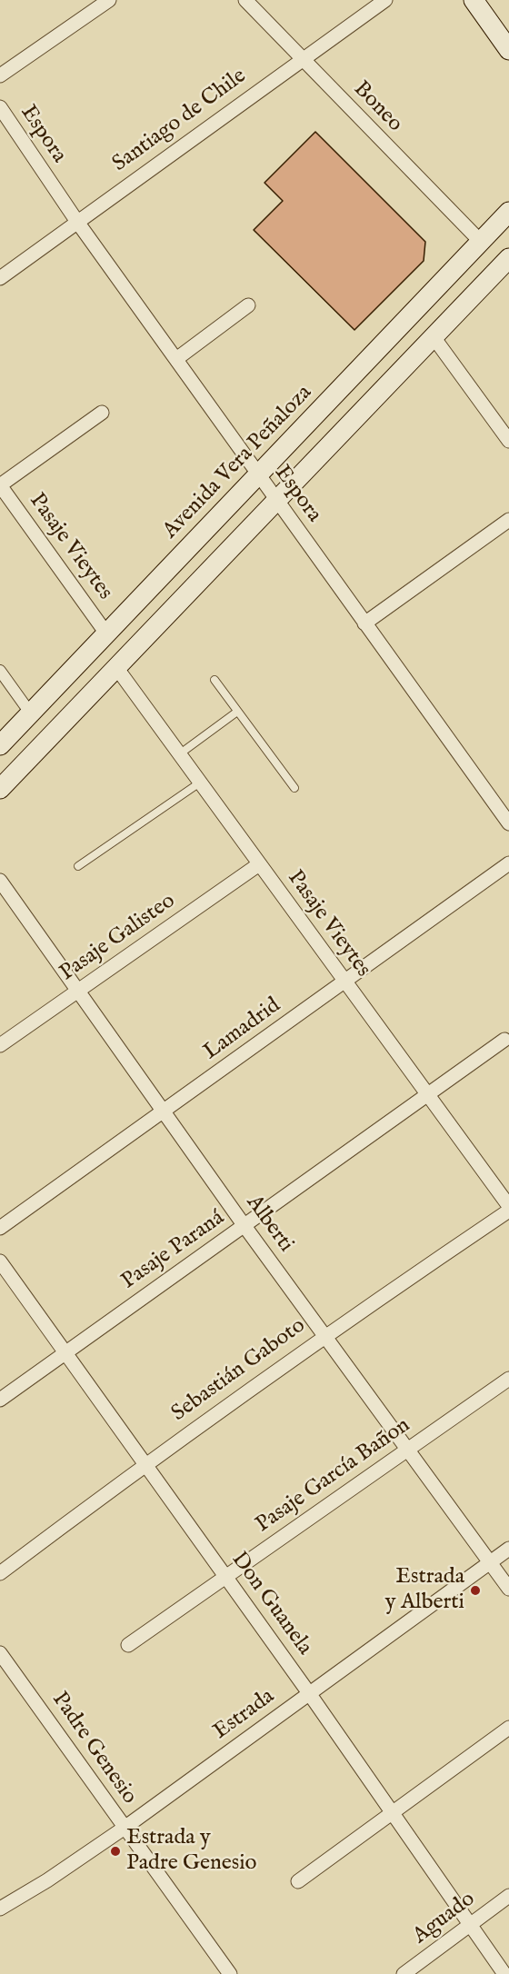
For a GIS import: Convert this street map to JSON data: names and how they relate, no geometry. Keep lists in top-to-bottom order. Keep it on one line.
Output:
{"streets":{"main road":["Avenida Vera Peñaloza"],"street":["Boneo","Santiago de Chile","Espora","Pasaje Vieytes","Pasaje Galisteo","Lamadrid","Alberti","Pasaje Paraná","Sebastián Gaboto","Pasaje García Bañon","Don Guanela","Estrada","Padre Genesio","Aguado"]},"crossings":[["Boneo","Santiago de Chile"],["Boneo","Avenida Vera Peñaloza"],["Santiago de Chile","Espora"],["Espora","Avenida Vera Peñaloza"],["Avenida Vera Peñaloza","Pasaje Vieytes"],["Pasaje Vieytes","Pasaje Galisteo"],["Pasaje Vieytes","Lamadrid"],["Pasaje Vieytes","Pasaje Paraná"],["Pasaje Vieytes","Sebastián Gaboto"],["Pasaje Galisteo","Alberti"],["Lamadrid","Alberti"],["Alberti","Pasaje Paraná"],["Alberti","Sebastián Gaboto"],["Alberti","Pasaje García Bañon"],["Alberti","Estrada"],["Pasaje Paraná","Don Guanela"],["Sebastián Gaboto","Don Guanela"],["Pasaje García Bañon","Don Guanela"],["Don Guanela","Estrada"],["Don Guanela","Aguado"],["Estrada","Padre Genesio"]],"places":["Estrada y Alberti","Estrada y Padre Genesio"]}
